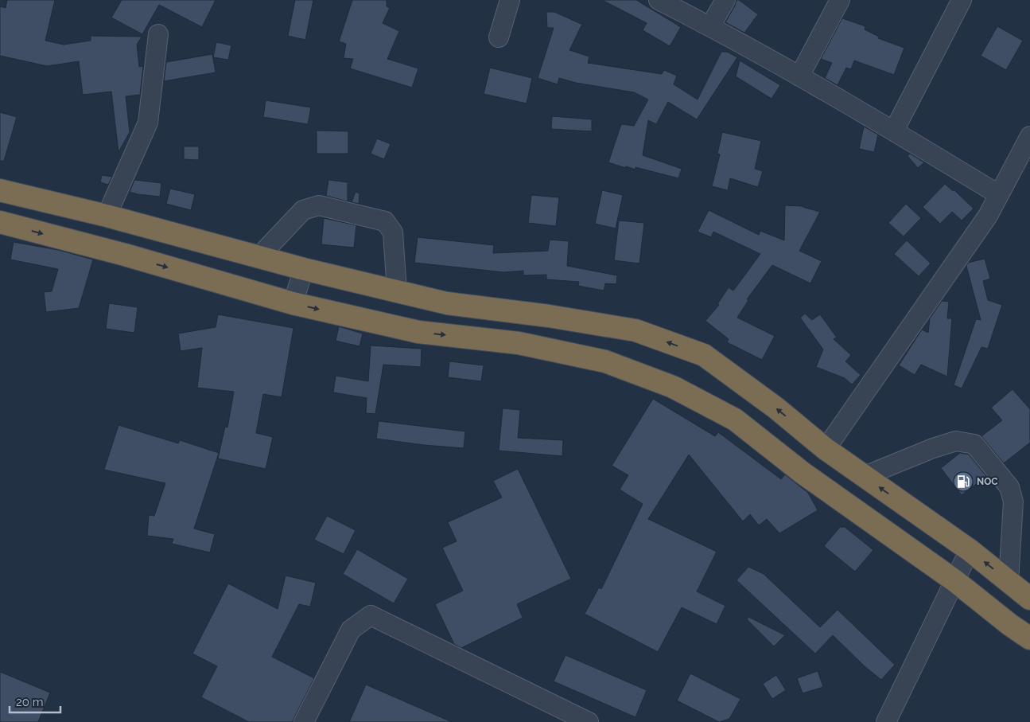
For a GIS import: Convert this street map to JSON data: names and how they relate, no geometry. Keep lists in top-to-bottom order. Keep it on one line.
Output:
{"places":{"fuel station":["NOC"]},"scale_bar":"20 m"}
